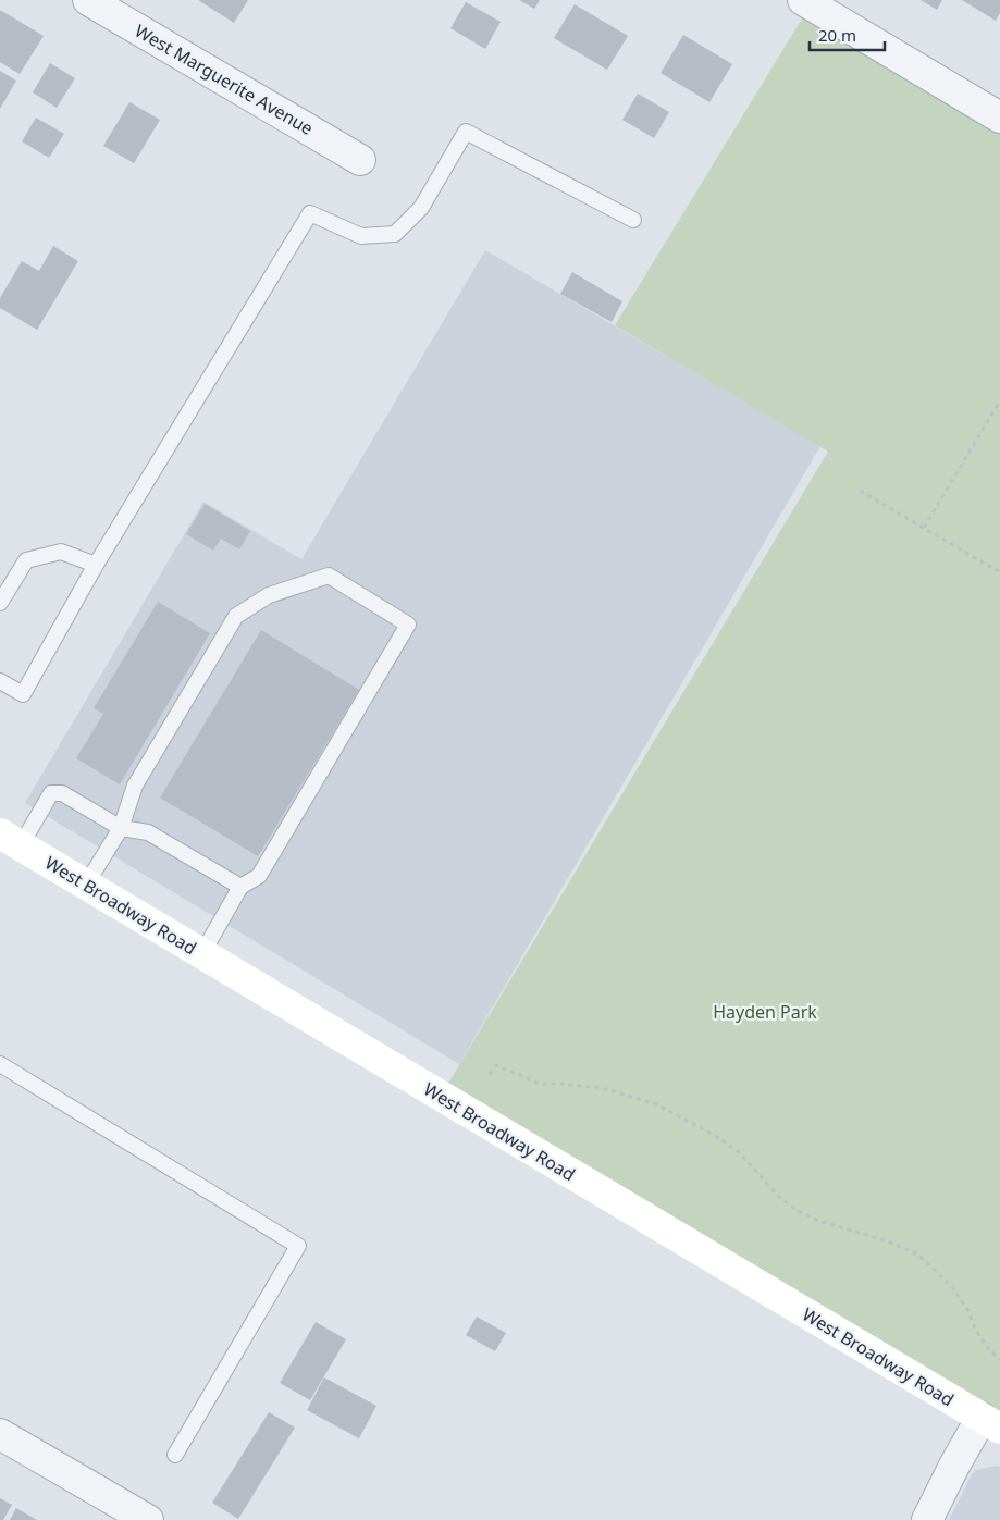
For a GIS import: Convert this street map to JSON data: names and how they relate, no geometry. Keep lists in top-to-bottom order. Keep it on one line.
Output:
{"streets":{"main road":["West Broadway Road"],"street":["West Marguerite Avenue"]},"parks":["Hayden Park"],"scale_bar":"20 m"}
